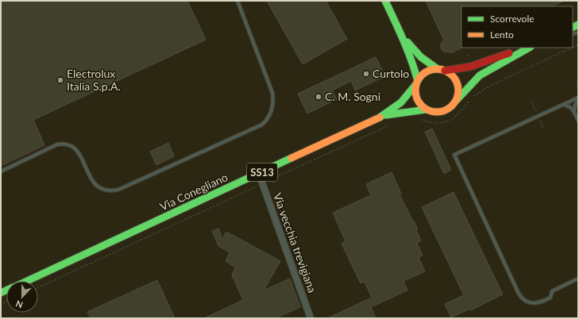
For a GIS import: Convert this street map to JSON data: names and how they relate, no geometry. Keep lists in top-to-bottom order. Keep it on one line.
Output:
{"streets":{"main road":["SS13","Via Conegliano"],"street":["Via vecchia trevigiana"]},"crossings":[["Via Conegliano","Via vecchia trevigiana"]],"places":["Curtolo","Electrolux Italia S.p.A.","C. M. Sogni"],"legend":["Scorrevole","Lento"],"north":"bottom"}
